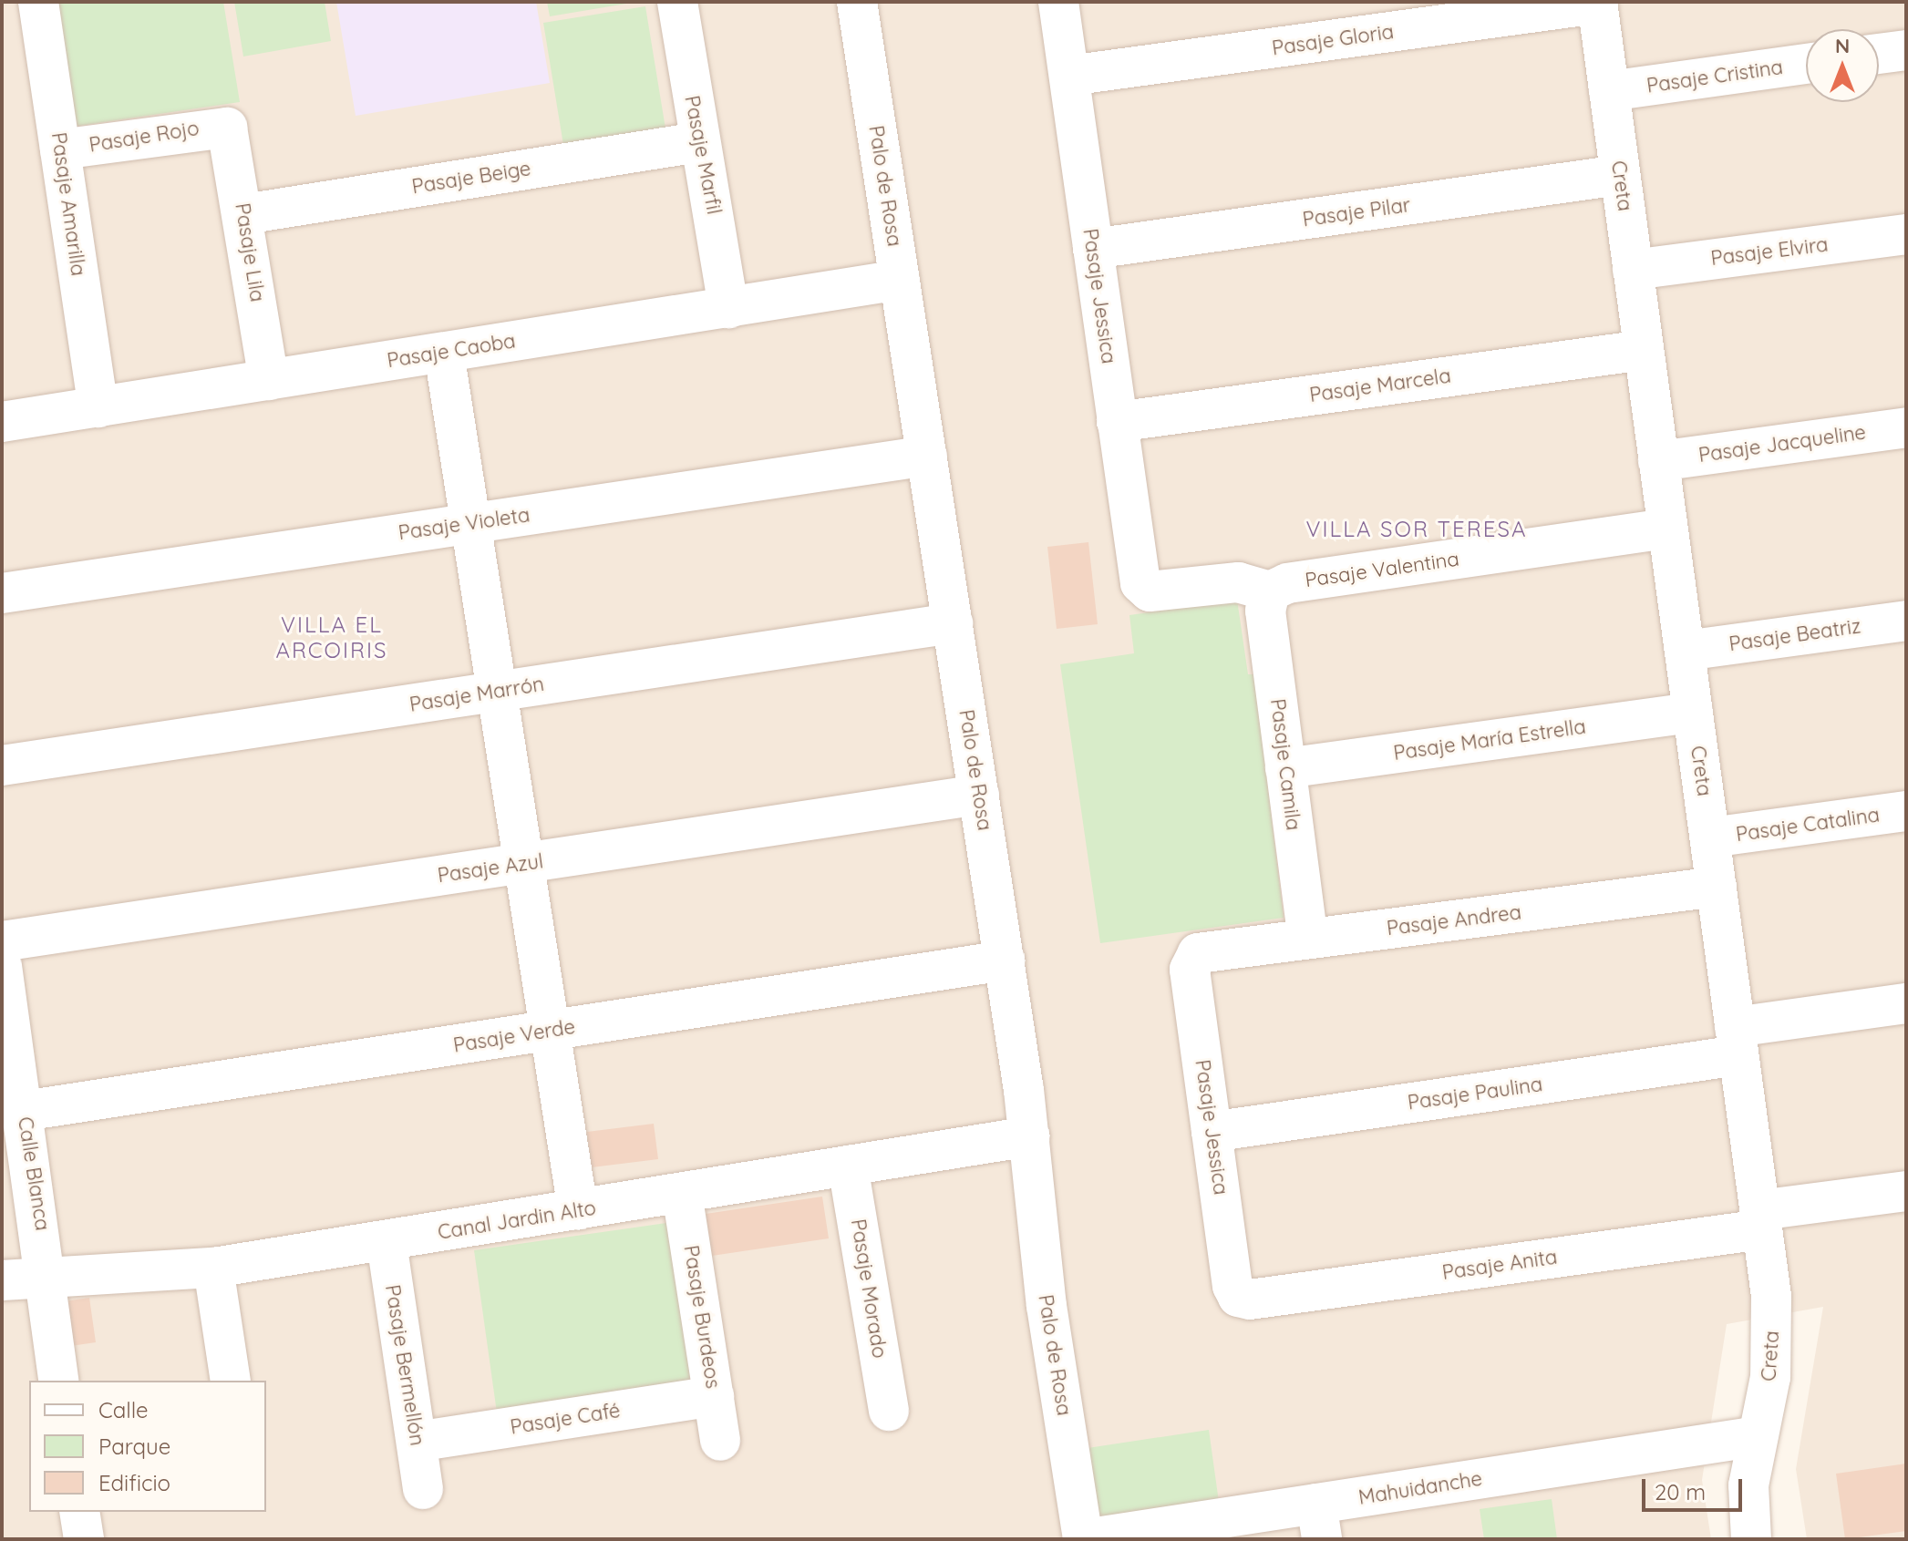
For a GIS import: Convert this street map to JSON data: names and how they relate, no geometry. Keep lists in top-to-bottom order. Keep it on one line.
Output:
{"streets":{"street":["Pasaje Gloria","Pasaje Cristina","Pasaje Rojo","Pasaje Marfil","Pasaje Beige","Palo de Rosa","Creta","Pasaje Amarilla","Pasaje Pilar","Pasaje Elvira","Pasaje Lila","Pasaje Jessica","Pasaje Caoba","Pasaje Marcela","Pasaje Jacqueline","Pasaje Violeta","Pasaje Valentina","Pasaje Beatriz","Pasaje Marrón","Pasaje María Estrella","Pasaje Camila","Pasaje Catalina","Pasaje Azul","Pasaje Andrea","Pasaje Verde","Pasaje Paulina","Calle Blanca","Canal Jardin Alto","Pasaje Anita","Pasaje Morado","Pasaje Burdeos","Pasaje Bermellón","Pasaje Café","Mahuidanche"]},"crossings":[["Pasaje Gloria","Creta"],["Pasaje Gloria","Pasaje Jessica"],["Pasaje Cristina","Creta"],["Pasaje Rojo","Pasaje Amarilla"],["Pasaje Rojo","Pasaje Lila"],["Pasaje Marfil","Pasaje Beige"],["Pasaje Marfil","Pasaje Caoba"],["Pasaje Beige","Pasaje Lila"],["Palo de Rosa","Pasaje Caoba"],["Palo de Rosa","Pasaje Violeta"],["Palo de Rosa","Pasaje Marrón"],["Palo de Rosa","Pasaje Azul"],["Palo de Rosa","Pasaje Verde"],["Palo de Rosa","Canal Jardin Alto"],["Palo de Rosa","Mahuidanche"],["Creta","Pasaje Pilar"],["Creta","Pasaje Elvira"],["Creta","Pasaje Marcela"],["Creta","Pasaje Jacqueline"],["Creta","Pasaje Valentina"],["Creta","Pasaje Beatriz"],["Creta","Pasaje María Estrella"],["Creta","Pasaje Catalina"],["Creta","Pasaje Andrea"],["Creta","Pasaje Paulina"],["Creta","Pasaje Anita"],["Creta","Mahuidanche"],["Pasaje Amarilla","Pasaje Caoba"],["Pasaje Pilar","Pasaje Jessica"],["Pasaje Lila","Pasaje Caoba"],["Pasaje Jessica","Pasaje Marcela"],["Pasaje Jessica","Pasaje Valentina"],["Pasaje Jessica","Pasaje Camila"],["Pasaje Jessica","Pasaje Andrea"],["Pasaje Jessica","Pasaje Paulina"],["Pasaje Jessica","Pasaje Anita"],["Pasaje Valentina","Pasaje Camila"],["Pasaje María Estrella","Pasaje Camila"],["Pasaje Camila","Pasaje Andrea"],["Pasaje Verde","Calle Blanca"],["Calle Blanca","Canal Jardin Alto"],["Canal Jardin Alto","Pasaje Morado"],["Canal Jardin Alto","Pasaje Burdeos"],["Canal Jardin Alto","Pasaje Bermellón"],["Pasaje Burdeos","Pasaje Café"],["Pasaje Bermellón","Pasaje Café"]],"districts":["VILLA SOR TERESA","VILLA EL ARCOIRIS"],"legend":["Calle","Parque","Edificio"],"scale_bar":"20 m","north":"top"}
